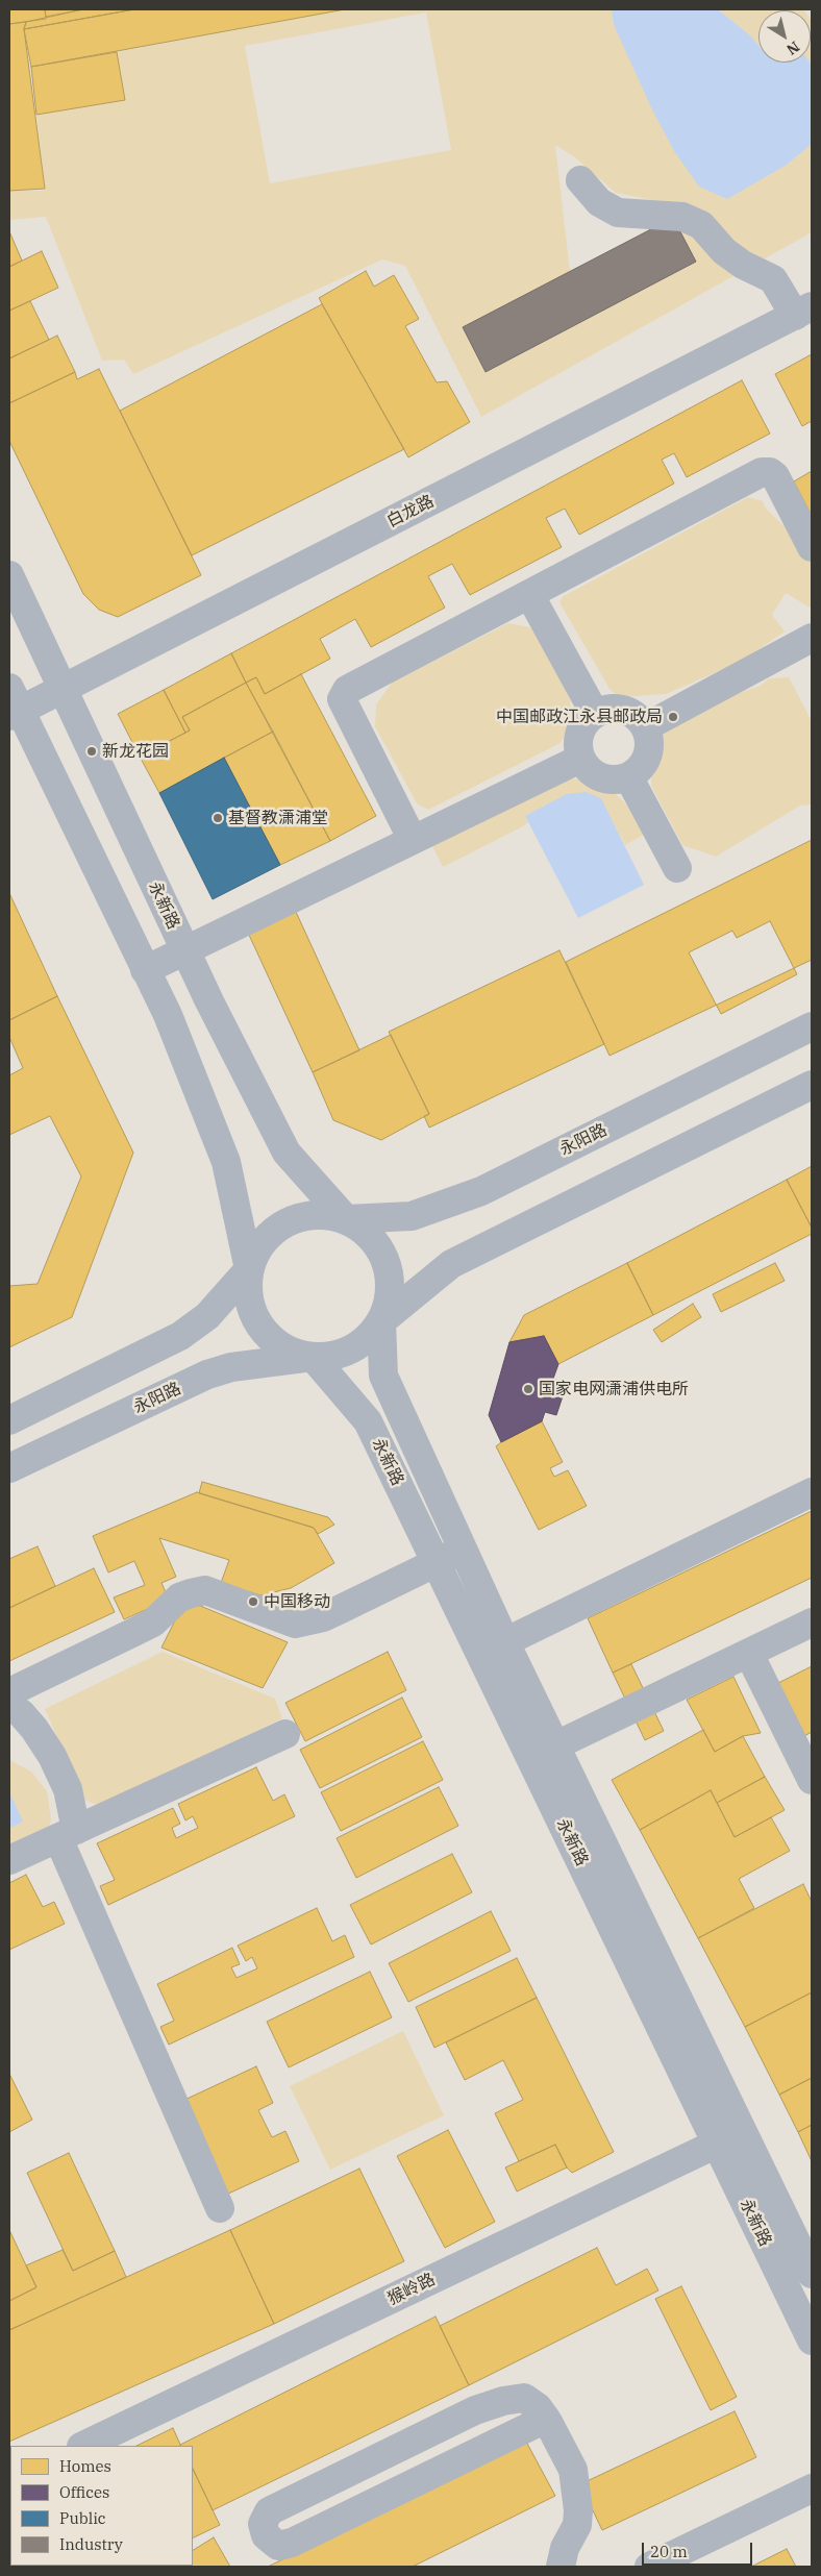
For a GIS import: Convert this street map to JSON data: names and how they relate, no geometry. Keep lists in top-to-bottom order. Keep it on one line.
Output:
{"streets":{"street":["白龙路","永新路","永阳路","猴岭路"]},"crossings":[["白龙路","永新路"],["永新路","永阳路"],["永新路","猴岭路"]],"places":["中国邮政江永县邮政局","新龙花园","基督教潇浦堂","国家电网潇浦供电所","中国移动"],"legend":["Homes","Offices","Public","Industry"],"scale_bar":"20 m","north":"bottom right"}
